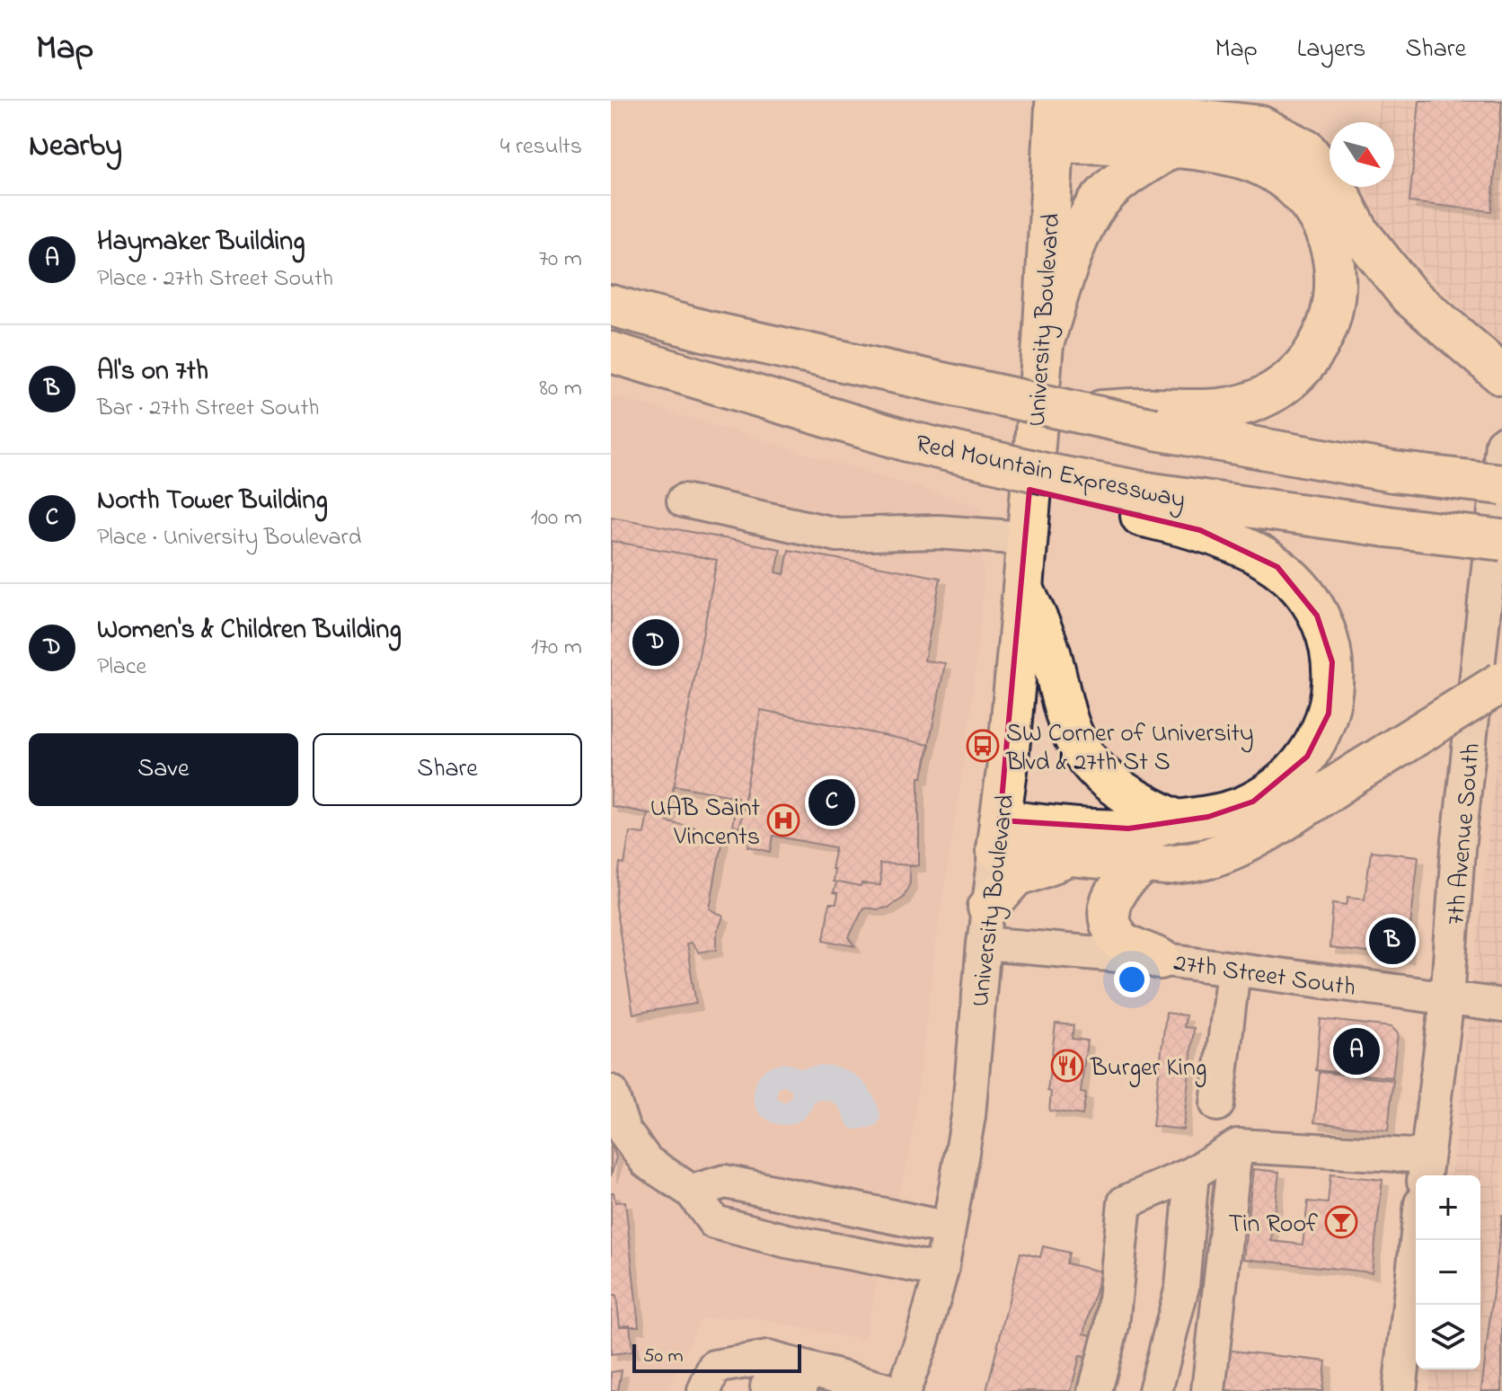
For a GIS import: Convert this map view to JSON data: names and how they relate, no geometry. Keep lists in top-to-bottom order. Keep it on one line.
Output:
{"streets":{"main road":["University Boulevard","Red Mountain Expressway"],"street":["7th Avenue South","27th Street South"]},"crossings":[["University Boulevard","27th Street South"],["7th Avenue South","27th Street South"]],"places":{"bus stop":["SW Corner of University Blvd & 27th St S"],"hospital":["UAB Saint Vincents"],"restaurant":["Burger King"],"bar":["Tin Roof"]},"scale_bar":"50 m","north":"bottom right","page":{"header":"Map","nav":["Map","Layers","Share"],"heading":["Nearby","4 results"],"list":[{"mark":"A","name":"Haymaker Building","note":"Place · 27th Street South","value":"70 m"},{"mark":"B","name":"Al's on 7th","note":"Bar · 27th Street South","value":"80 m"},{"mark":"C","name":"North Tower Building","note":"Place · University Boulevard","value":"100 m"},{"mark":"D","name":"Women's & Children Building","note":"Place","value":"170 m"}],"pins":["D","C","B","A"],"buttons":["Save","Share"],"map_buttons":["+","−"],"scale":"50 m"}}
